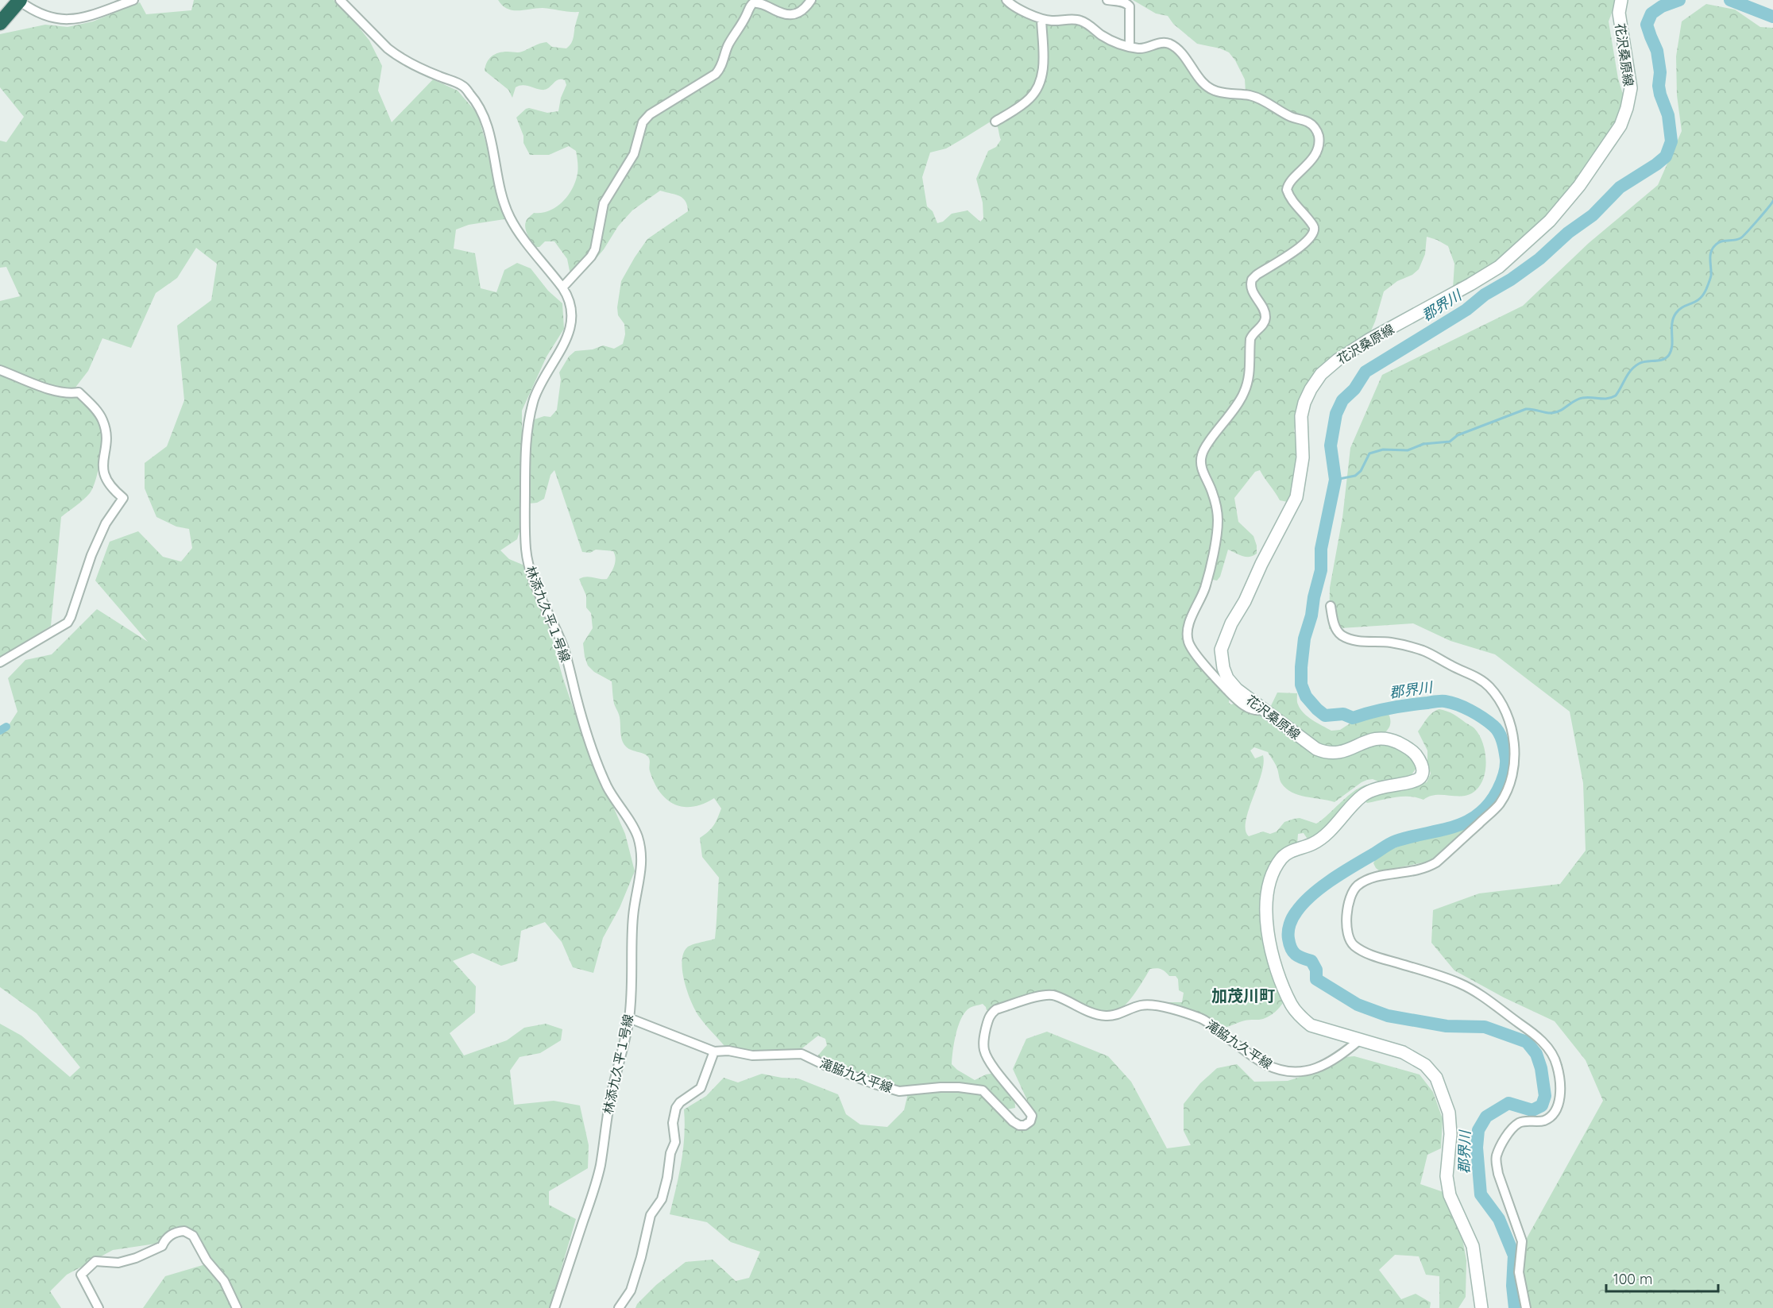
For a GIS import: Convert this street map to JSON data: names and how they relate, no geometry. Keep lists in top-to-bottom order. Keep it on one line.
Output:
{"streets":{"main road":["花沢桑原線"],"street":["林添九久平１号線","滝脇九久平線"]},"crossings":[["花沢桑原線","滝脇九久平線"],["林添九久平１号線","滝脇九久平線"]],"districts":["加茂川町"],"water":["郡界川"],"scale_bar":"100 m"}
